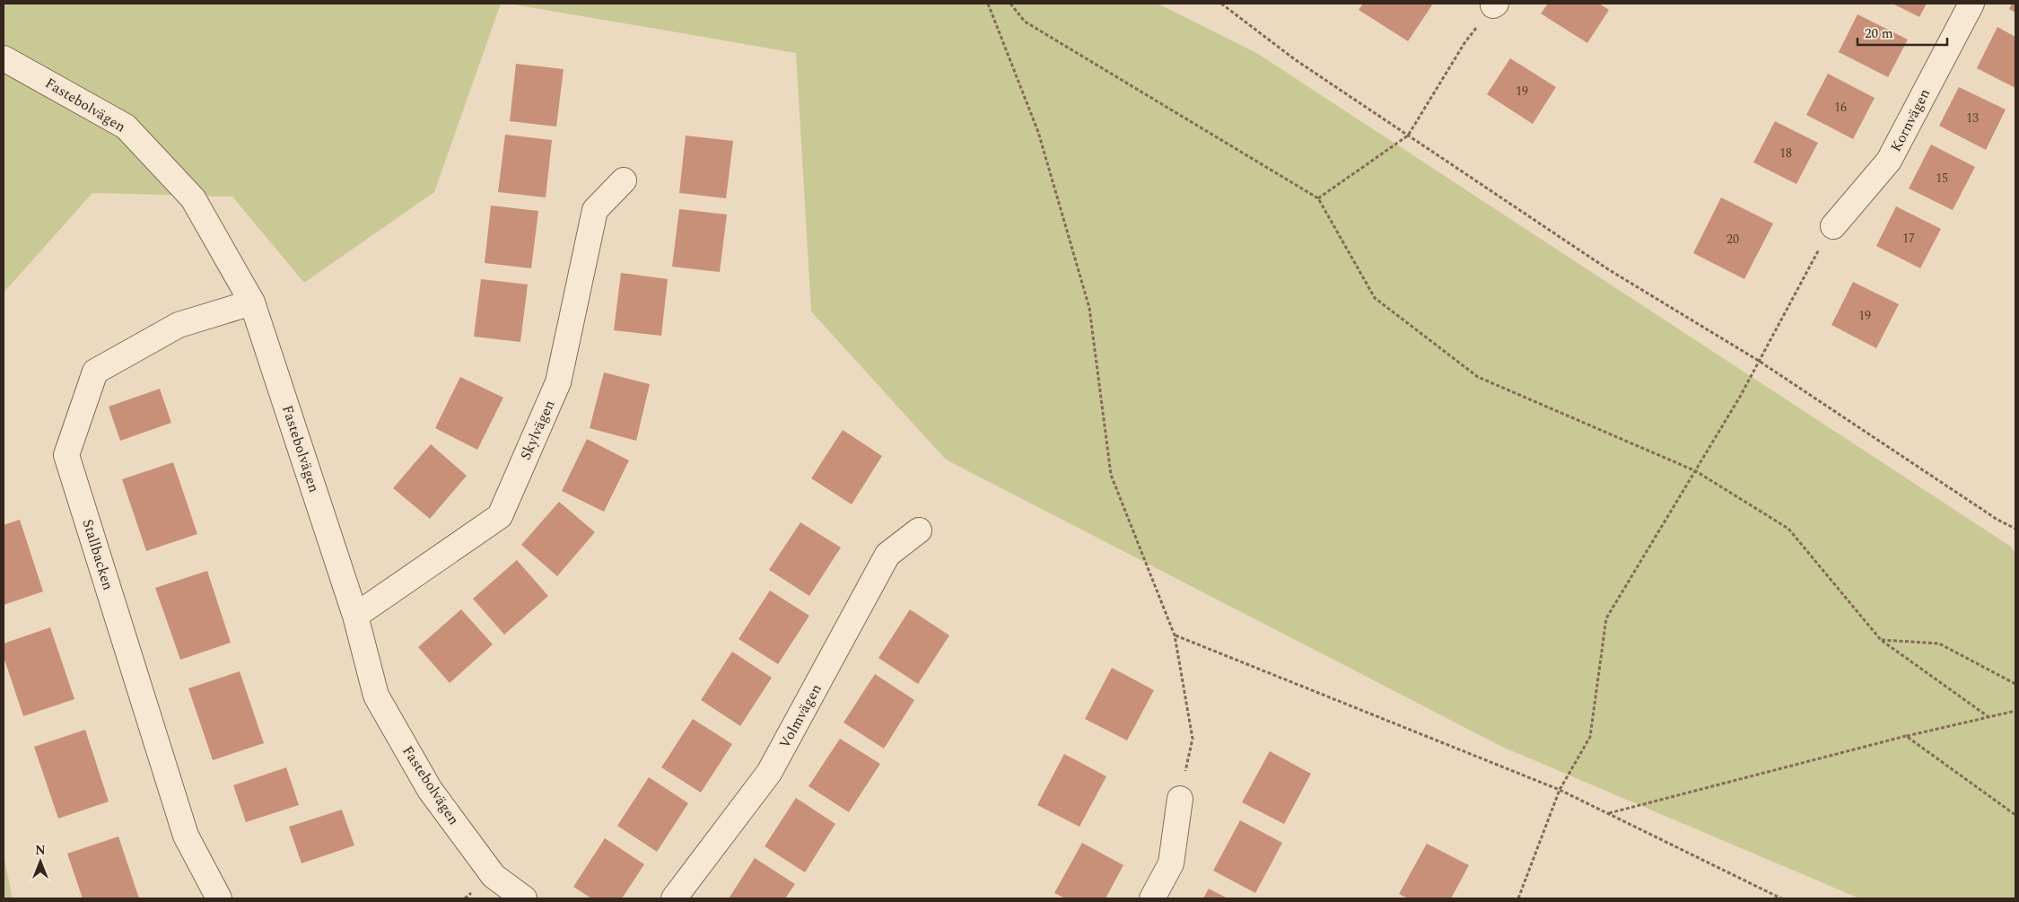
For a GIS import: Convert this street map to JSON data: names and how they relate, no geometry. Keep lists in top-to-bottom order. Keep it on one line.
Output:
{"streets":{"street":["Fastebolvägen","Kornvägen","Skylvägen","Stallbacken","Volmvägen"]},"crossings":[["Fastebolvägen","Skylvägen"],["Fastebolvägen","Stallbacken"]],"house_numbers":["19","16","13","18","15","17","20","19"],"scale_bar":"20 m","north":"top"}
